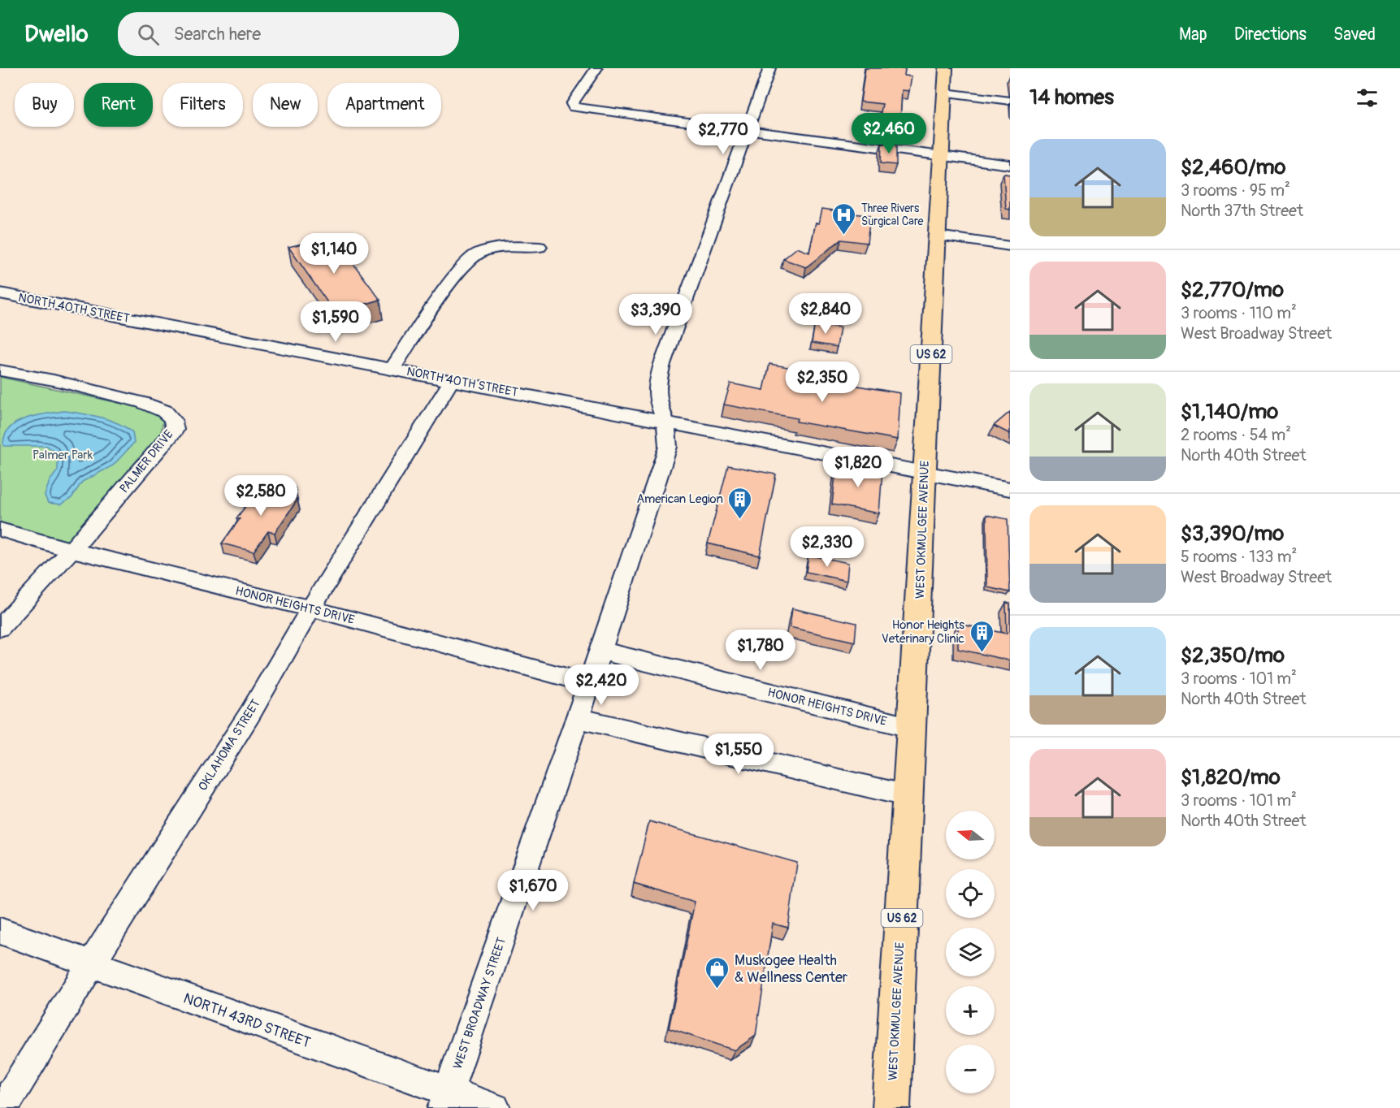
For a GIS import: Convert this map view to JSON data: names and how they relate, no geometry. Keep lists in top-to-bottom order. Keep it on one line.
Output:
{"streets":{"main road":["US 62","WEST OKMULGEE AVENUE"],"street":["NORTH 40TH STREET","PALMER DRIVE","HONOR HEIGHTS DRIVE","OKLAHOMA STREET","WEST BROADWAY STREET","NORTH 43RD STREET"]},"crossings":[["NORTH 40TH STREET","WEST OKMULGEE AVENUE"],["NORTH 40TH STREET","OKLAHOMA STREET"],["NORTH 40TH STREET","WEST BROADWAY STREET"],["PALMER DRIVE","HONOR HEIGHTS DRIVE"],["WEST OKMULGEE AVENUE","HONOR HEIGHTS DRIVE"],["HONOR HEIGHTS DRIVE","OKLAHOMA STREET"],["HONOR HEIGHTS DRIVE","WEST BROADWAY STREET"],["OKLAHOMA STREET","NORTH 43RD STREET"],["WEST BROADWAY STREET","NORTH 43RD STREET"]],"parks":["Palmer Park"],"places":{"hospital":["Three Rivers Surgical Care"],"building":["American Legion","Honor Heights Veterinary Clinic"],"shop":["Muskogee Health & Wellness Center"]},"north":"left","page":{"header":"Dwello","search":"Search here","nav":["Map","Directions","Saved"],"heading":"14 homes","chip":["Buy","Rent","Filters","New","Apartment"],"price":["$2,460","$2,770","$1,140","$2,840","$3,390","$1,590","$2,350","$1,820","$2,580","$2,330","$1,780","$2,420","$1,550","$1,670"],"list":[{"name":"$2,460/mo","note":"3 rooms · 95 m² · North 37th Street"},{"name":"$2,770/mo","note":"3 rooms · 110 m² · West Broadway Street"},{"name":"$1,140/mo","note":"2 rooms · 54 m² · North 40th Street"},{"name":"$3,390/mo","note":"5 rooms · 133 m² · West Broadway Street"},{"name":"$2,350/mo","note":"3 rooms · 101 m² · North 40th Street"},{"name":"$1,820/mo","note":"3 rooms · 101 m² · North 40th Street"}],"map_buttons":["+","−"]}}
